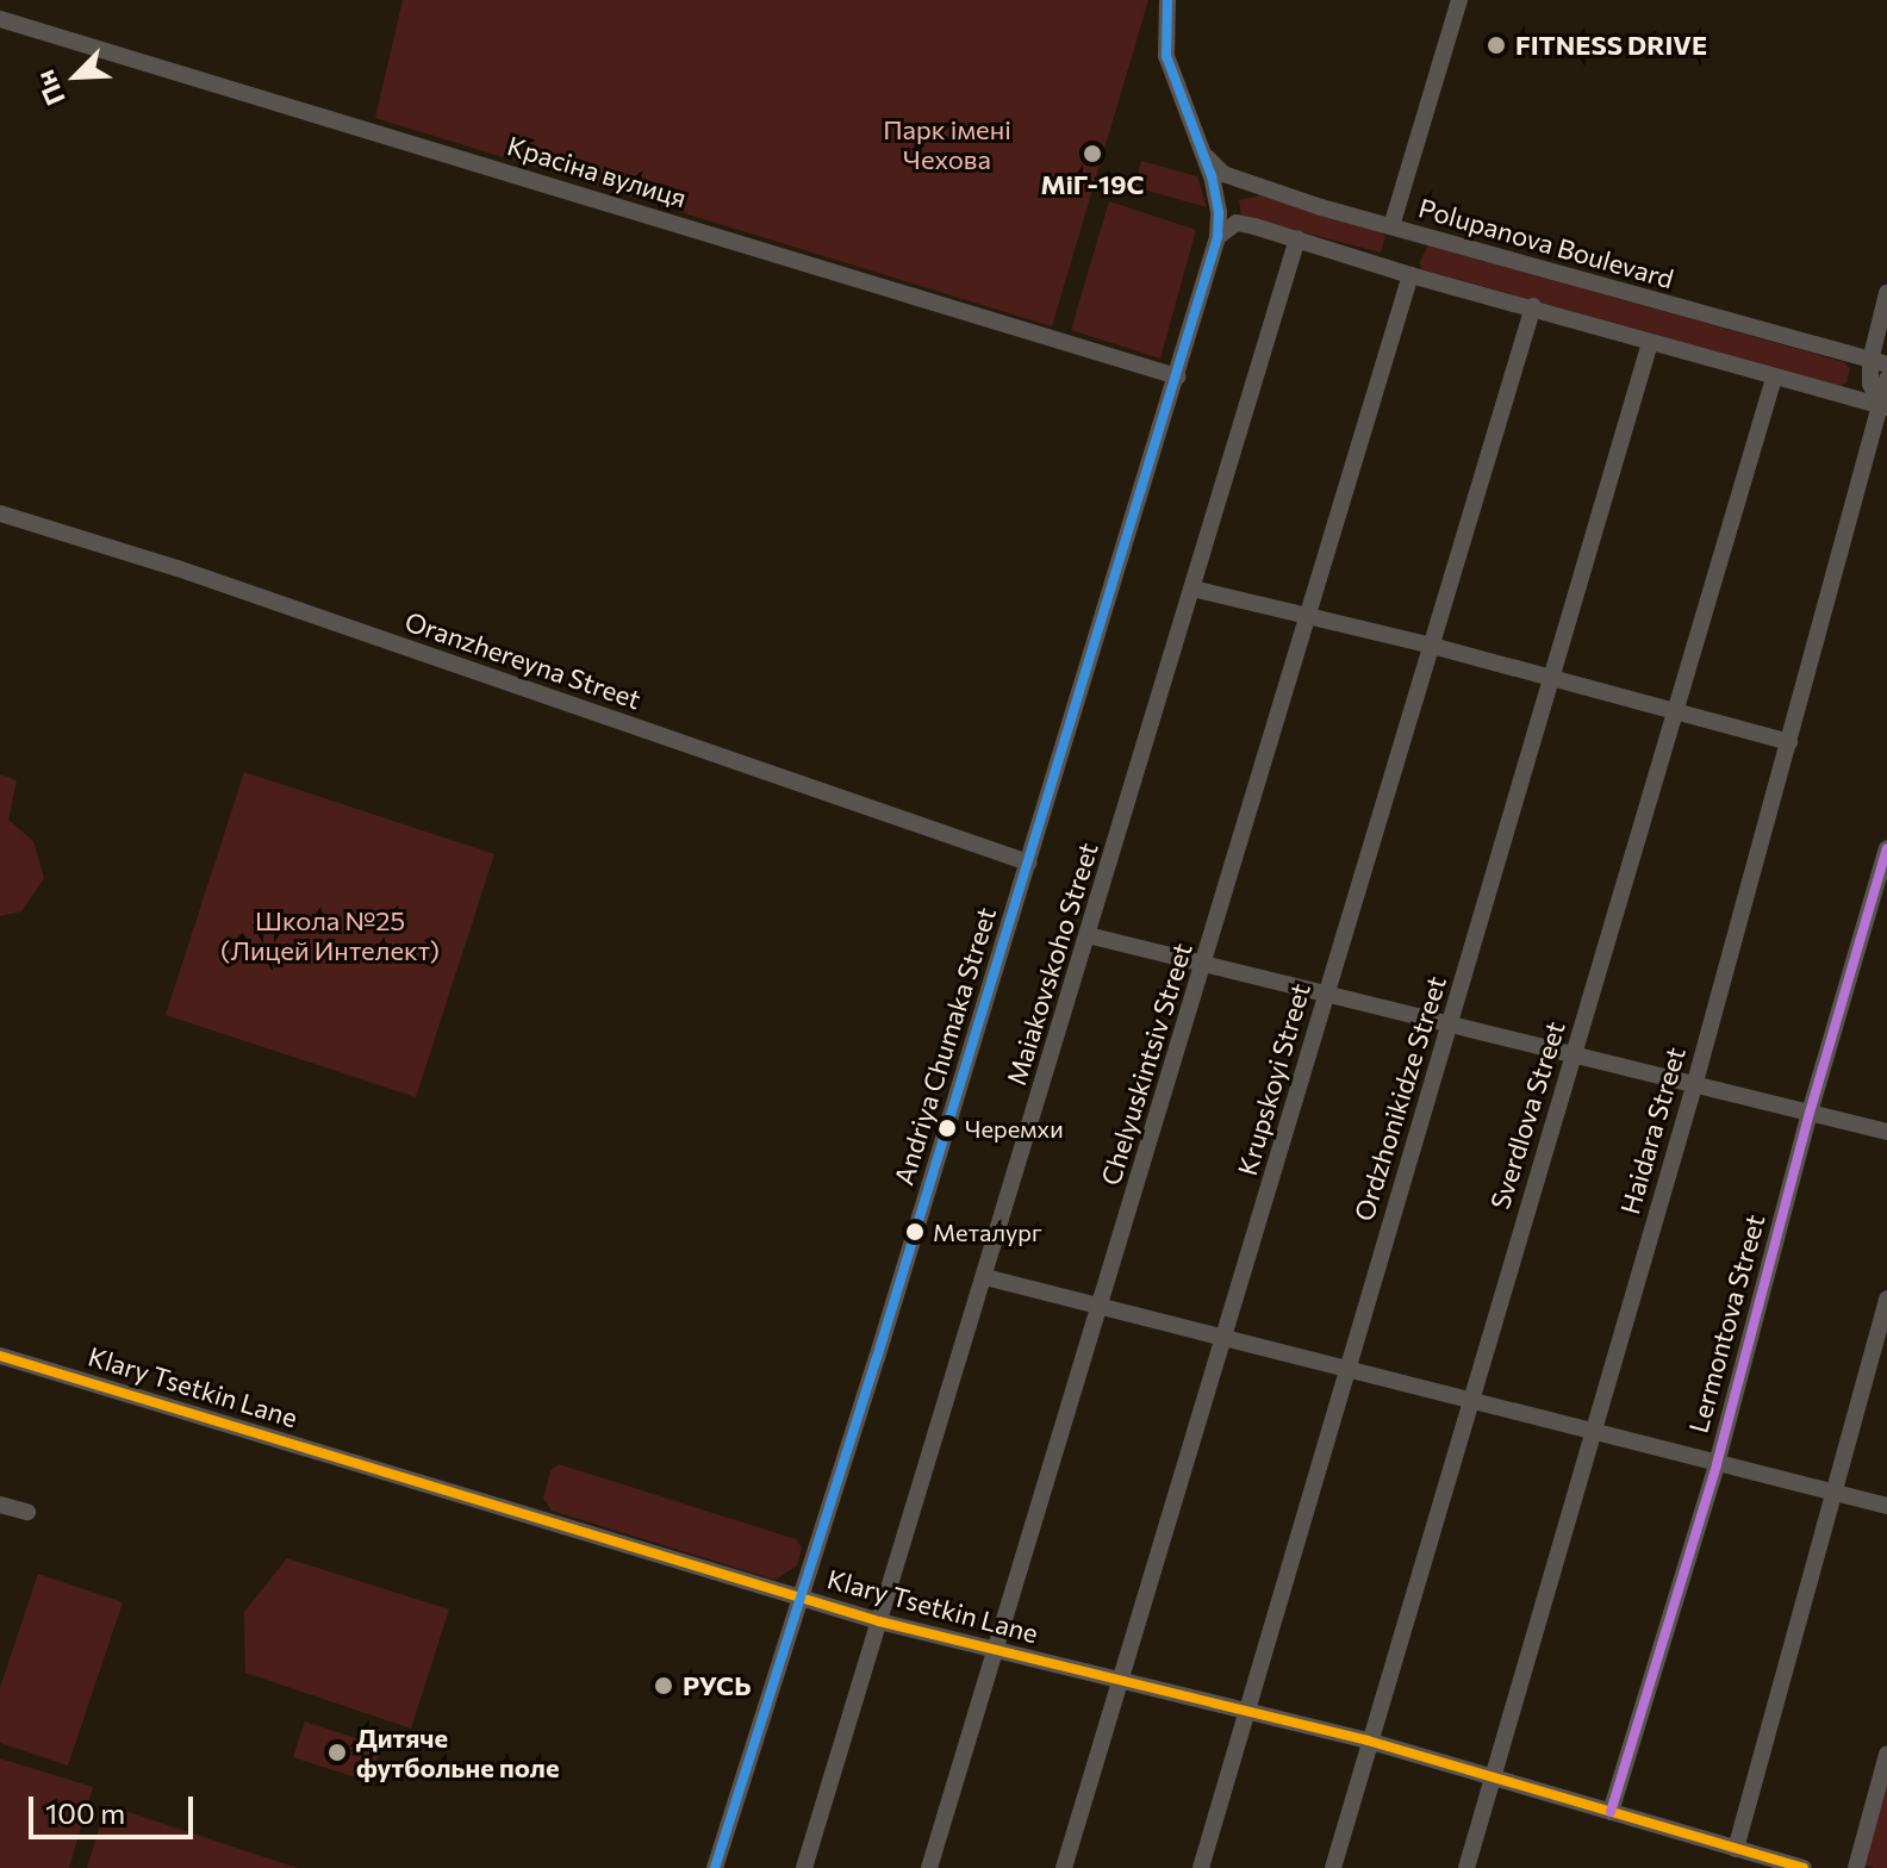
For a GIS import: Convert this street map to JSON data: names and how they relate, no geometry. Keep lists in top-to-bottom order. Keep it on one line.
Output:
{"streets":{"street":["Красіна вулиця","Polupanova Boulevard","Oranzhereyna Street","Maiakovskoho Street","Andriya Chumaka Street","Chelyuskintsiv Street","Krupskoyi Street","Ordzhonikidze Street","Sverdlova Street","Haidara Street","Lermontova Street","Klary Tsetkin Lane"]},"crossings":[["Красіна вулиця","Andriya Chumaka Street"],["Polupanova Boulevard","Andriya Chumaka Street"],["Oranzhereyna Street","Andriya Chumaka Street"],["Maiakovskoho Street","Klary Tsetkin Lane"],["Andriya Chumaka Street","Klary Tsetkin Lane"],["Chelyuskintsiv Street","Klary Tsetkin Lane"],["Krupskoyi Street","Klary Tsetkin Lane"],["Ordzhonikidze Street","Klary Tsetkin Lane"],["Sverdlova Street","Klary Tsetkin Lane"],["Haidara Street","Klary Tsetkin Lane"],["Lermontova Street","Klary Tsetkin Lane"]],"parks":["Парк імені Чехова","Школа №25 (Лицей Интелект)"],"places":["FITNESS DRIVE","МіГ-19С","Черемхи","Металург","РУСЬ","Дитяче футбольне поле"],"scale_bar":"100 m","north":"bottom left"}
